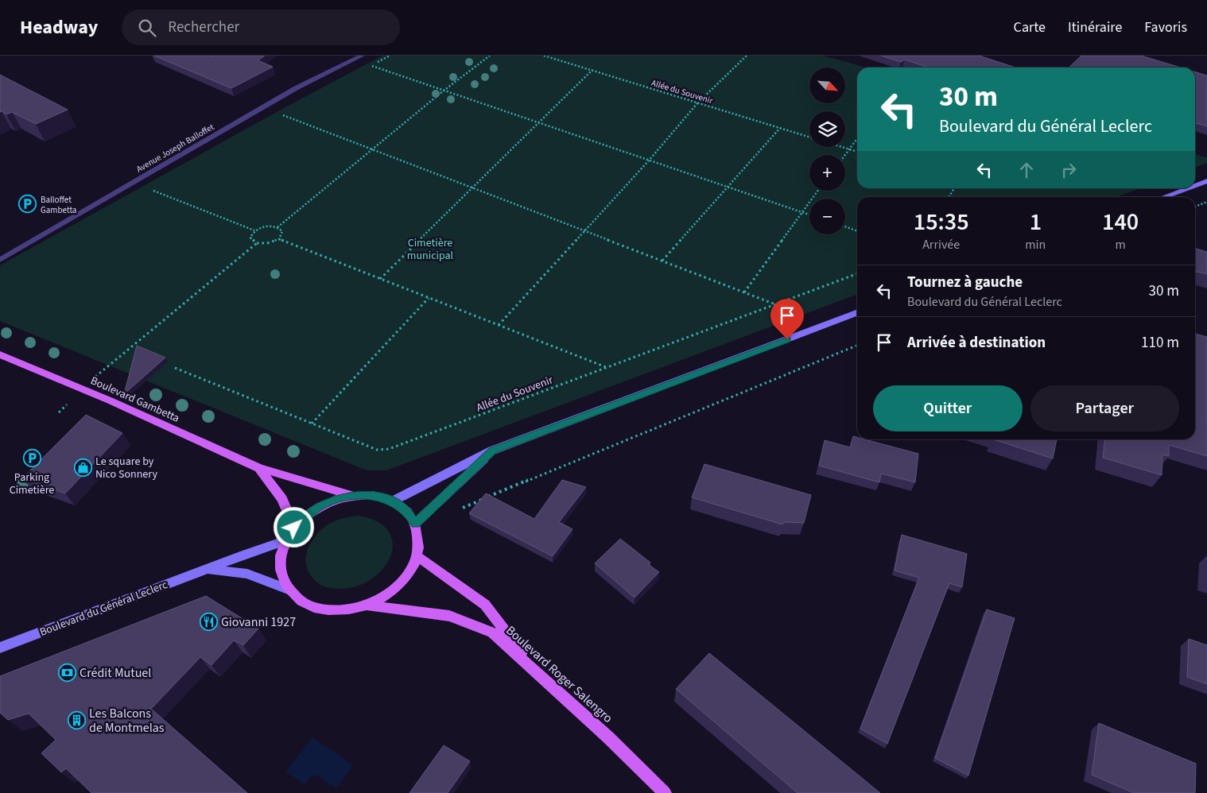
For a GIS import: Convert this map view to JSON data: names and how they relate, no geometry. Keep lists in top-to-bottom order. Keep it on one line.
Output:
{"streets":{"main road":["Boulevard Gambetta","Boulevard du Général Leclerc","Boulevard Roger Salengro"],"street":["Avenue Joseph Balloffet"],"path":["Allée du Souvenir"]},"crossings":[["Boulevard Gambetta","Boulevard du Général Leclerc"],["Boulevard Gambetta","Boulevard Roger Salengro"],["Boulevard du Général Leclerc","Boulevard Roger Salengro"]],"parks":["Cimetière municipal"],"places":{"parking":["Balloffet Gambetta","Parking Cimetière"],"shop":["Le square by Nico Sonnery"],"restaurant":["Giovanni 1927"],"bank":["Crédit Mutuel"],"building":["Les Balcons de Montmelas"]},"north":"bottom right","page":{"header":"Headway","search":"Rechercher","nav":["Carte","Itinéraire","Favoris"],"map_buttons":["+","−"],"turn":["30 m","Boulevard du Général Leclerc"],"eta":["15:35","Arrivée","1","min","140","m"],"list":[{"name":"Tournez à gauche","note":"Boulevard du Général Leclerc","value":"30 m"},{"name":"Arrivée à destination","value":"110 m"}],"buttons":["Quitter","Partager"]}}
